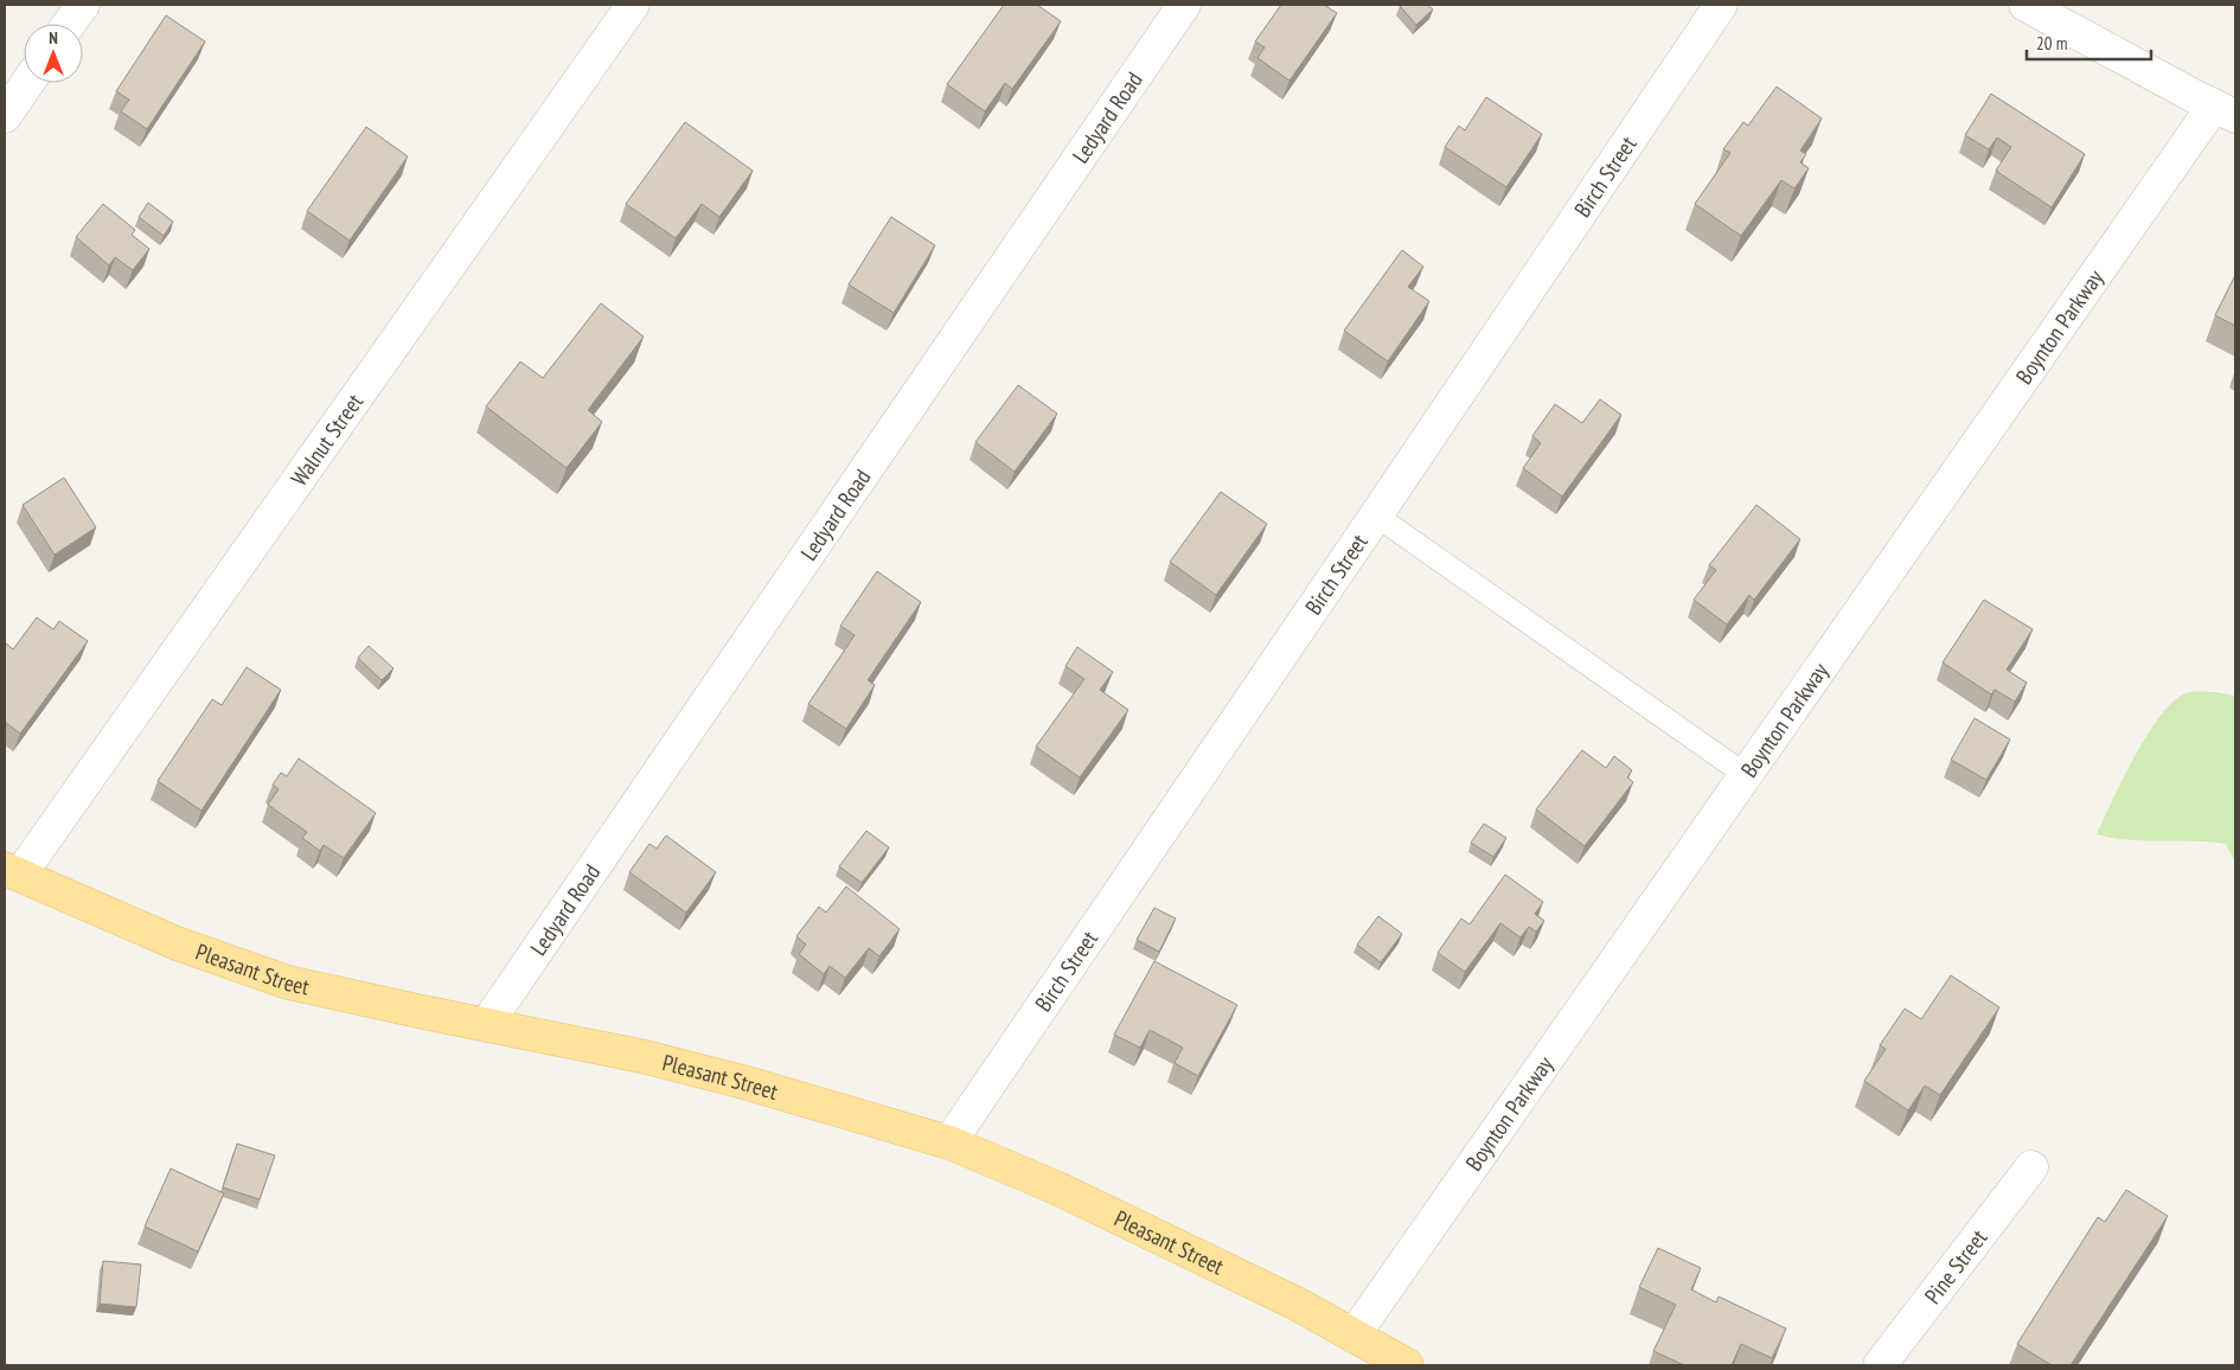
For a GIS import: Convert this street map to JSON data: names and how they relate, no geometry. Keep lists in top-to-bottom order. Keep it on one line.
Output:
{"streets":{"main road":["Pleasant Street"],"street":["Ledyard Road","Birch Street","Boynton Parkway","Walnut Street","Pine Street"]},"crossings":[["Ledyard Road","Pleasant Street"],["Birch Street","Pleasant Street"],["Boynton Parkway","Pleasant Street"],["Walnut Street","Pleasant Street"]],"scale_bar":"20 m","north":"top"}
